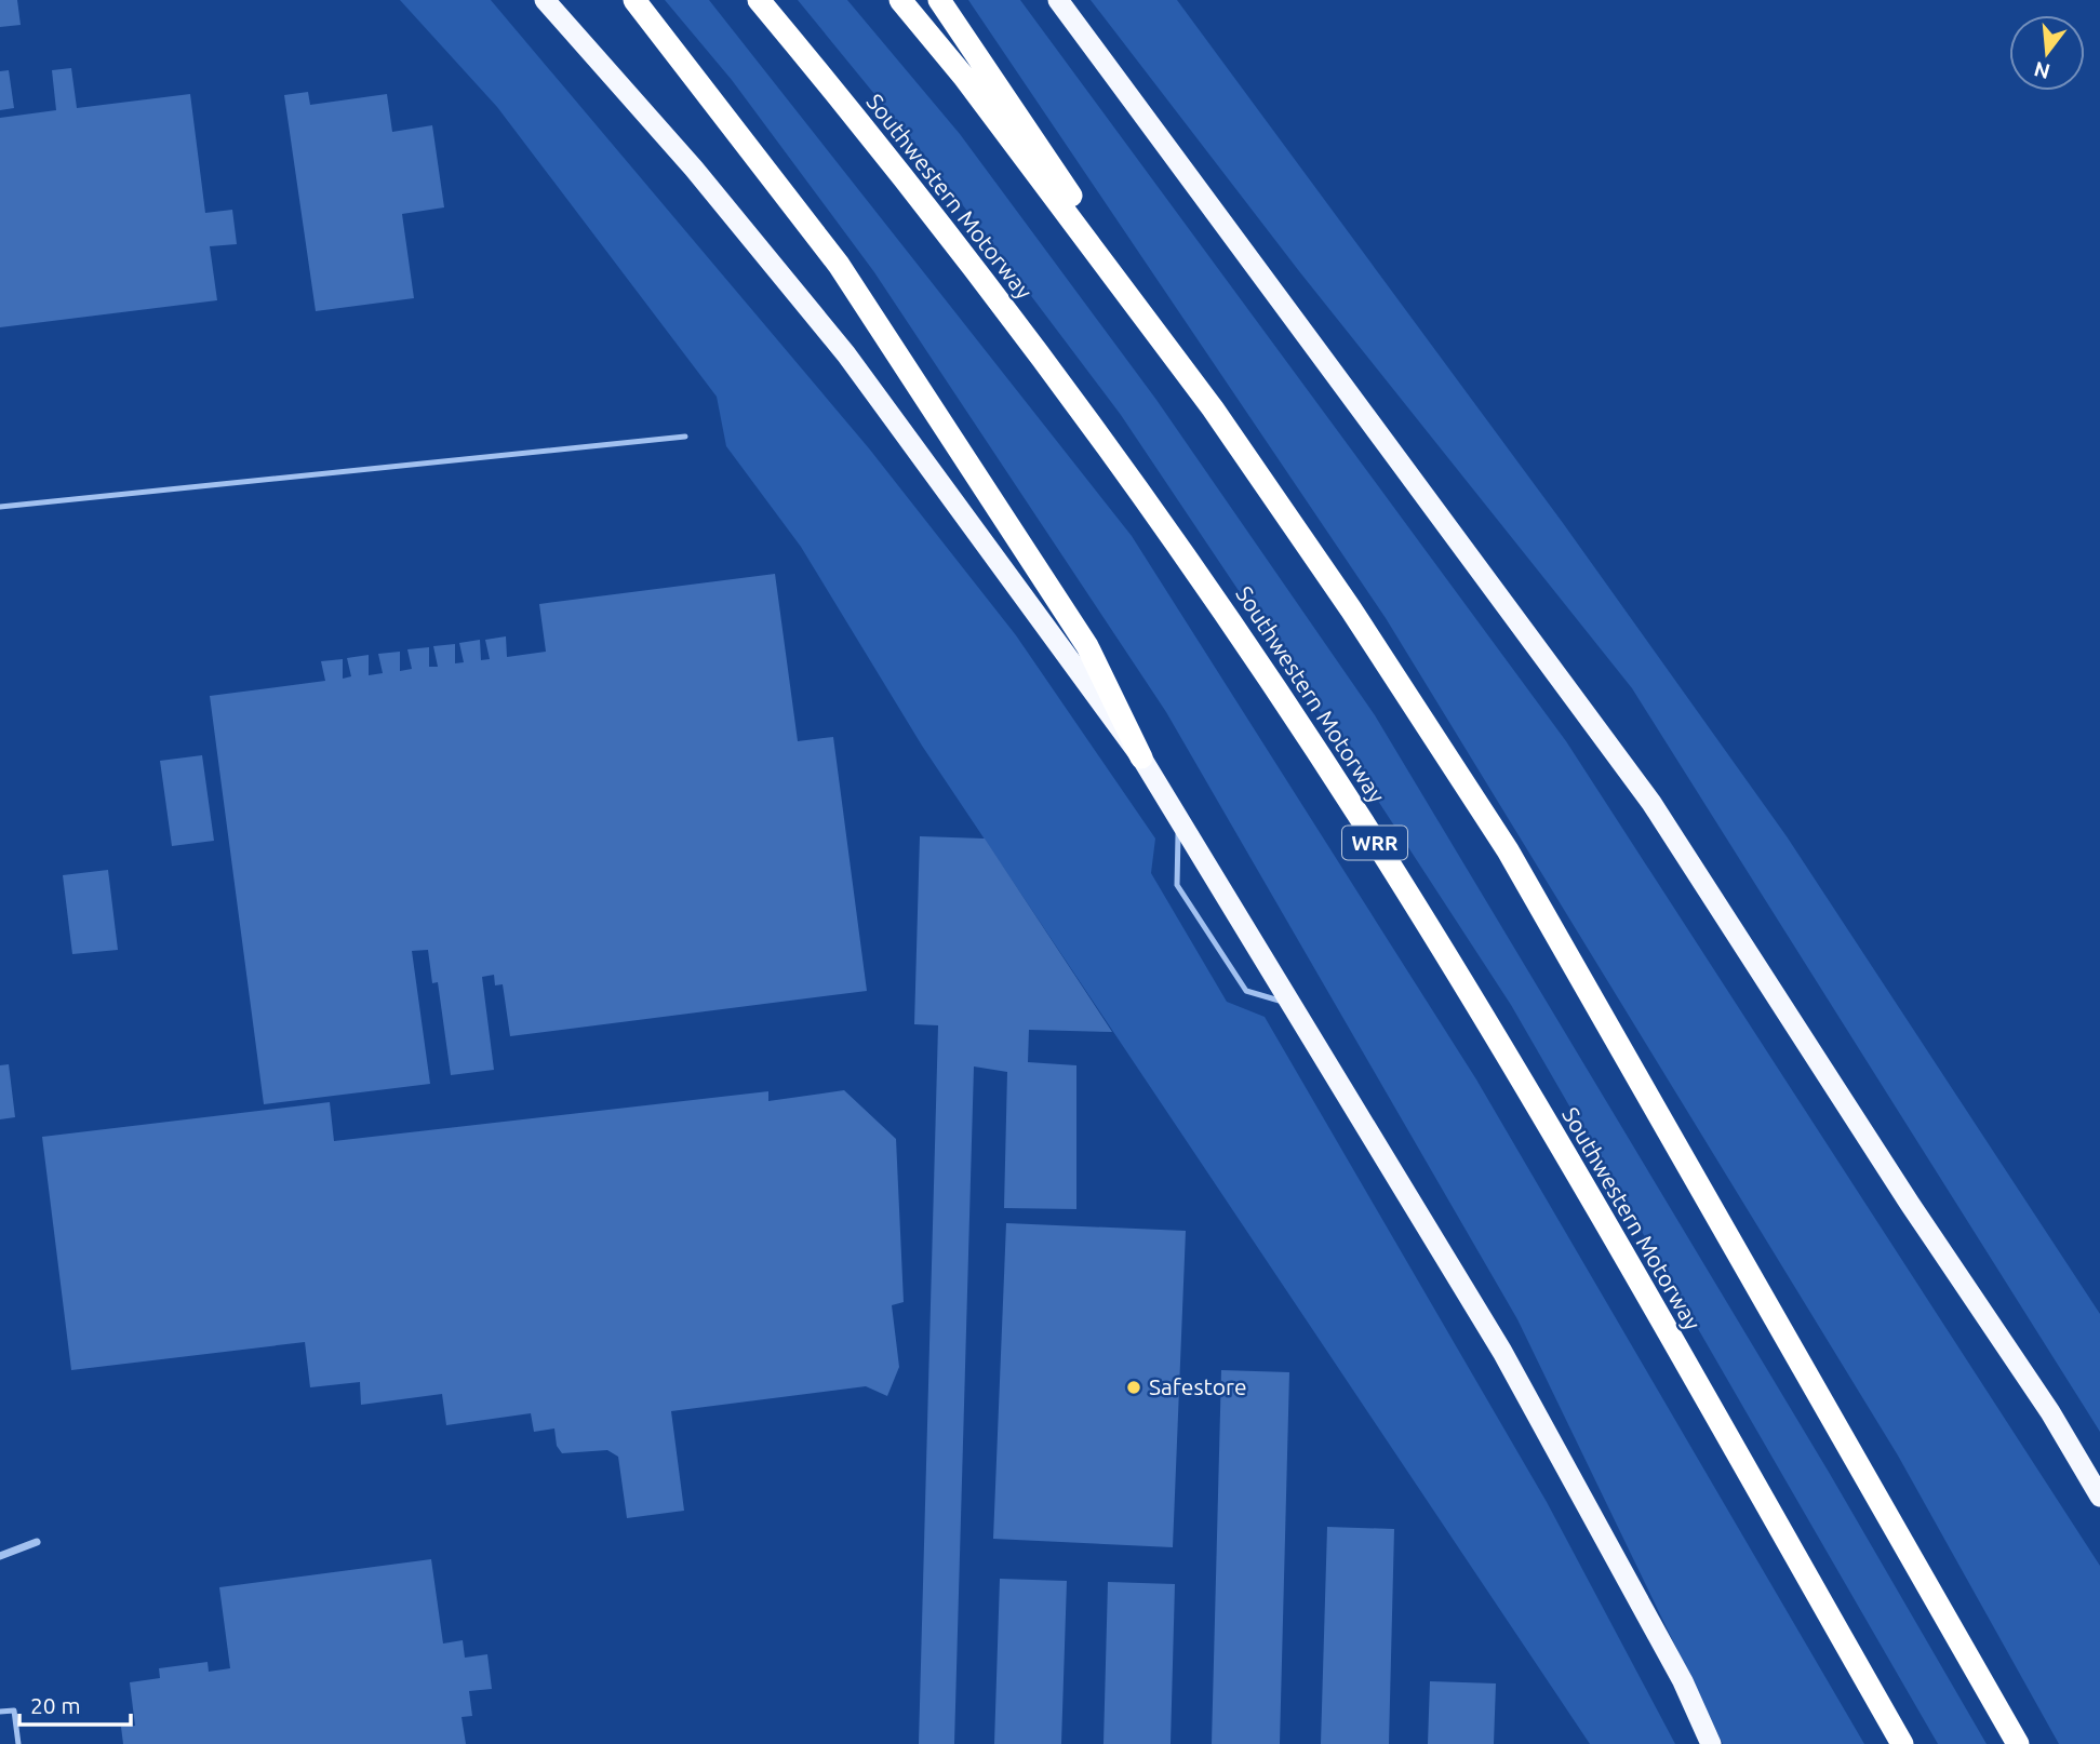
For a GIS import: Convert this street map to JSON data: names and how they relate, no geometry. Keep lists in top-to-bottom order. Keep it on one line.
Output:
{"streets":{"highway":["Southwestern Motorway","WRR"]},"places":["Safestore"],"scale_bar":"20 m","north":"bottom"}
